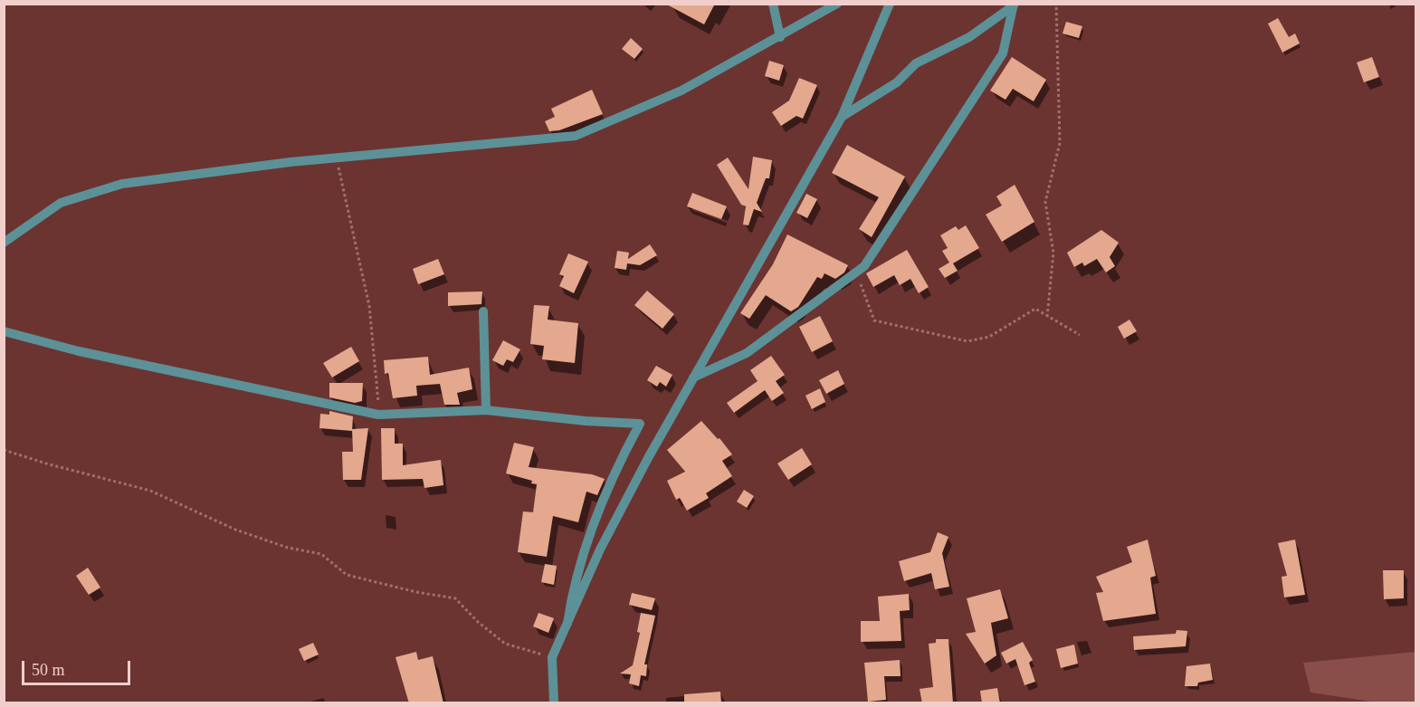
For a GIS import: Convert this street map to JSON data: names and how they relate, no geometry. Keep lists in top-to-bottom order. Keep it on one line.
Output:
{"scale_bar":"50 m"}
